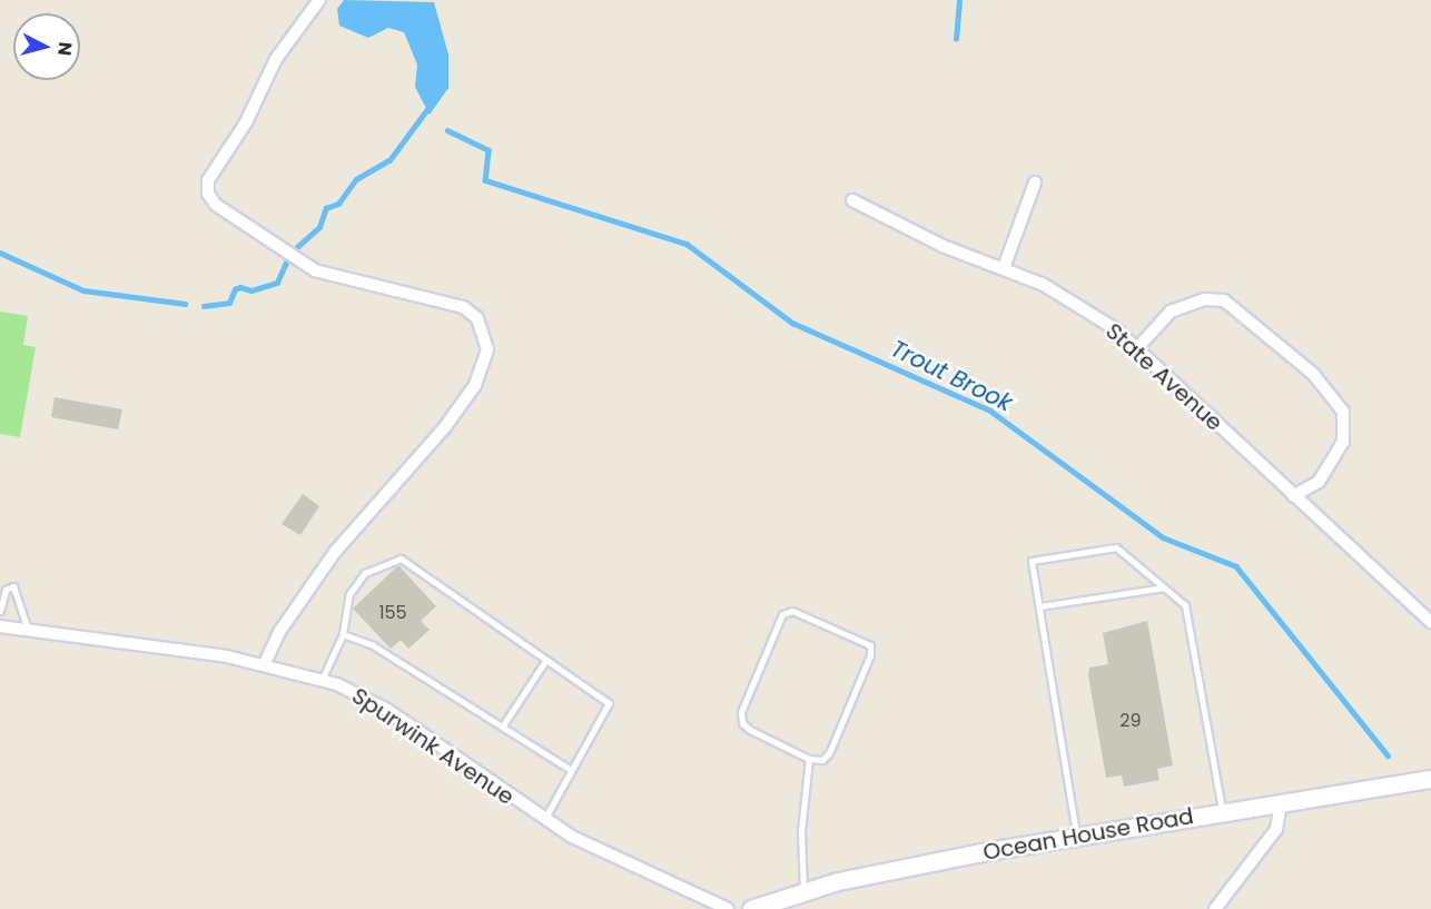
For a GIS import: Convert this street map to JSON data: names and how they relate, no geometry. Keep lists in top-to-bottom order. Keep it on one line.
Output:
{"streets":{"main road":["Ocean House Road"],"street":["State Avenue","Spurwink Avenue"]},"water":["Trout Brook"],"house_numbers":["155","29"],"north":"right"}
